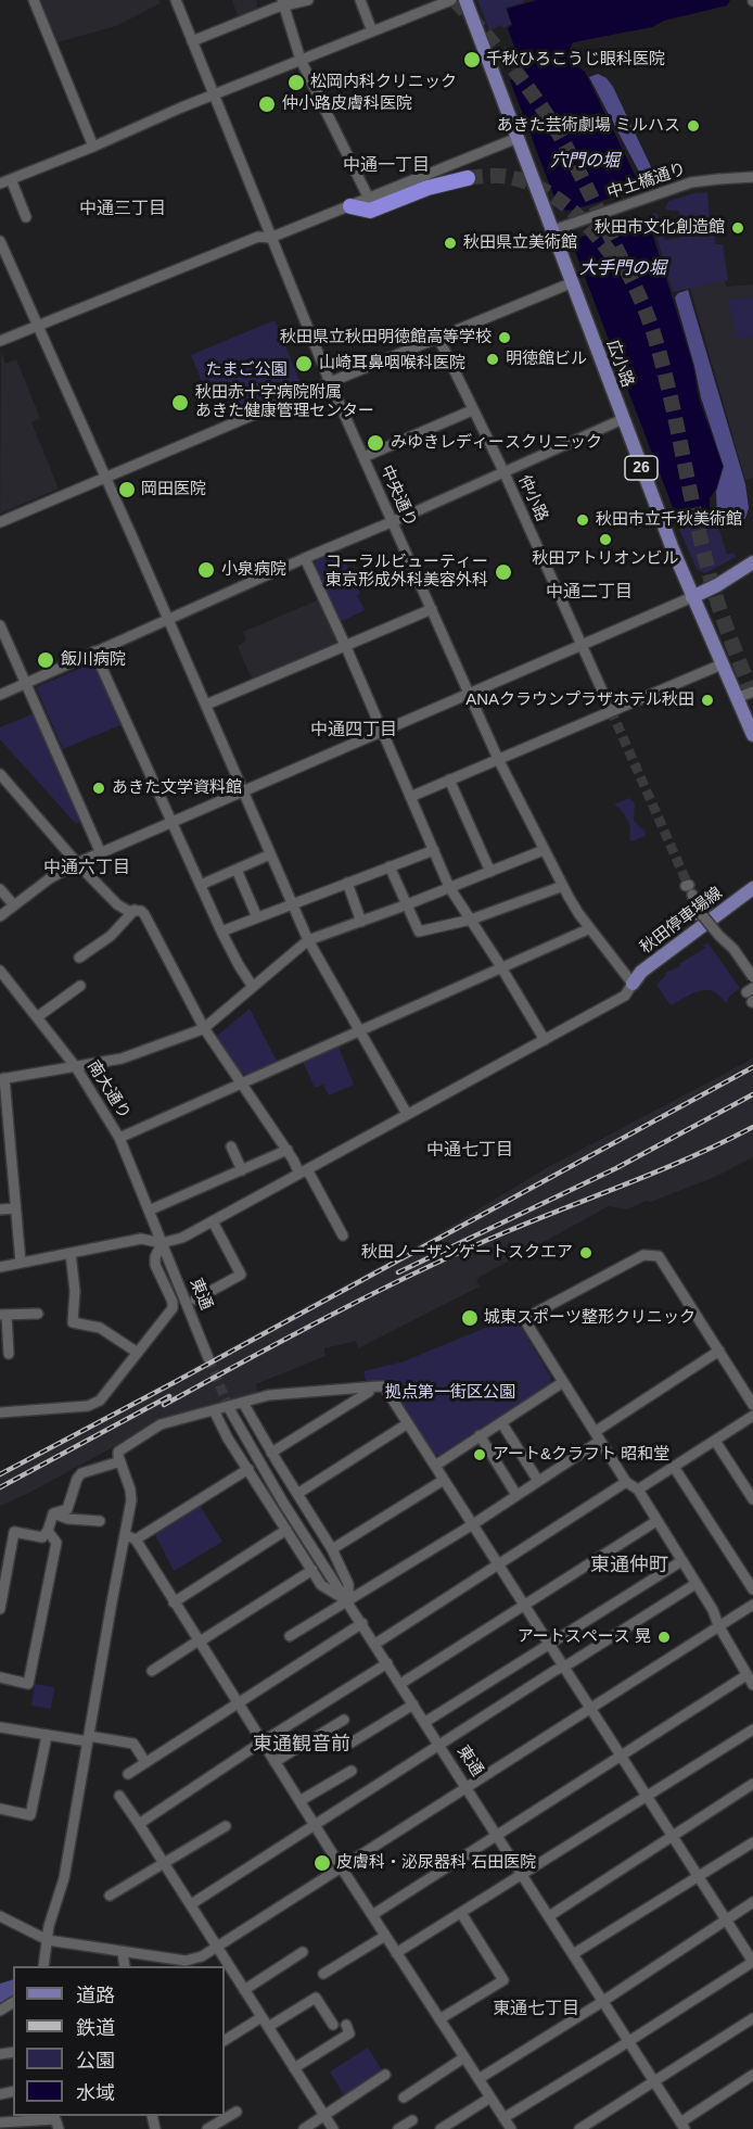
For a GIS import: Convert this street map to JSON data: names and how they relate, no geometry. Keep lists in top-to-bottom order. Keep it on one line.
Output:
{"streets":{"main road":["広小路","26","秋田停車場線"],"street":["中土橋通り","中央通り","仲小路","南大通り","東通"]},"crossings":[["中土橋通り","広小路"],["中央通り","秋田停車場線"],["南大通り","東通"]],"districts":["中通一丁目","中通三丁目","中通二丁目","中通四丁目","中通六丁目","中通七丁目","東通仲町","東通観音前","東通七丁目"],"water":["穴門の堀","大手門の堀"],"parks":["たまご公園","拠点第一街区公園"],"places":["千秋ひろこうじ眼科医院","松岡内科クリニック","仲小路皮膚科医院","あきた芸術劇場 ミルハス","秋田市文化創造館","秋田県立美術館","秋田県立秋田明徳館高等学校","明徳館ビル","山崎耳鼻咽喉科医院","秋田赤十字病院附属 あきた健康管理センター","みゆきレディースクリニック","岡田医院","秋田市立千秋美術館","秋田アトリオンビル","小泉病院","コーラルビューティー 東京形成外科美容外科","飯川病院","ANAクラウンプラザホテル秋田","あきた文学資料館","秋田ノーザンゲートスクエア","城東スポーツ整形クリニック","アート&クラフト 昭和堂","アートスペース 晃","皮膚科・泌尿器科 石田医院"],"legend":["道路","鉄道","公園","水域"]}
